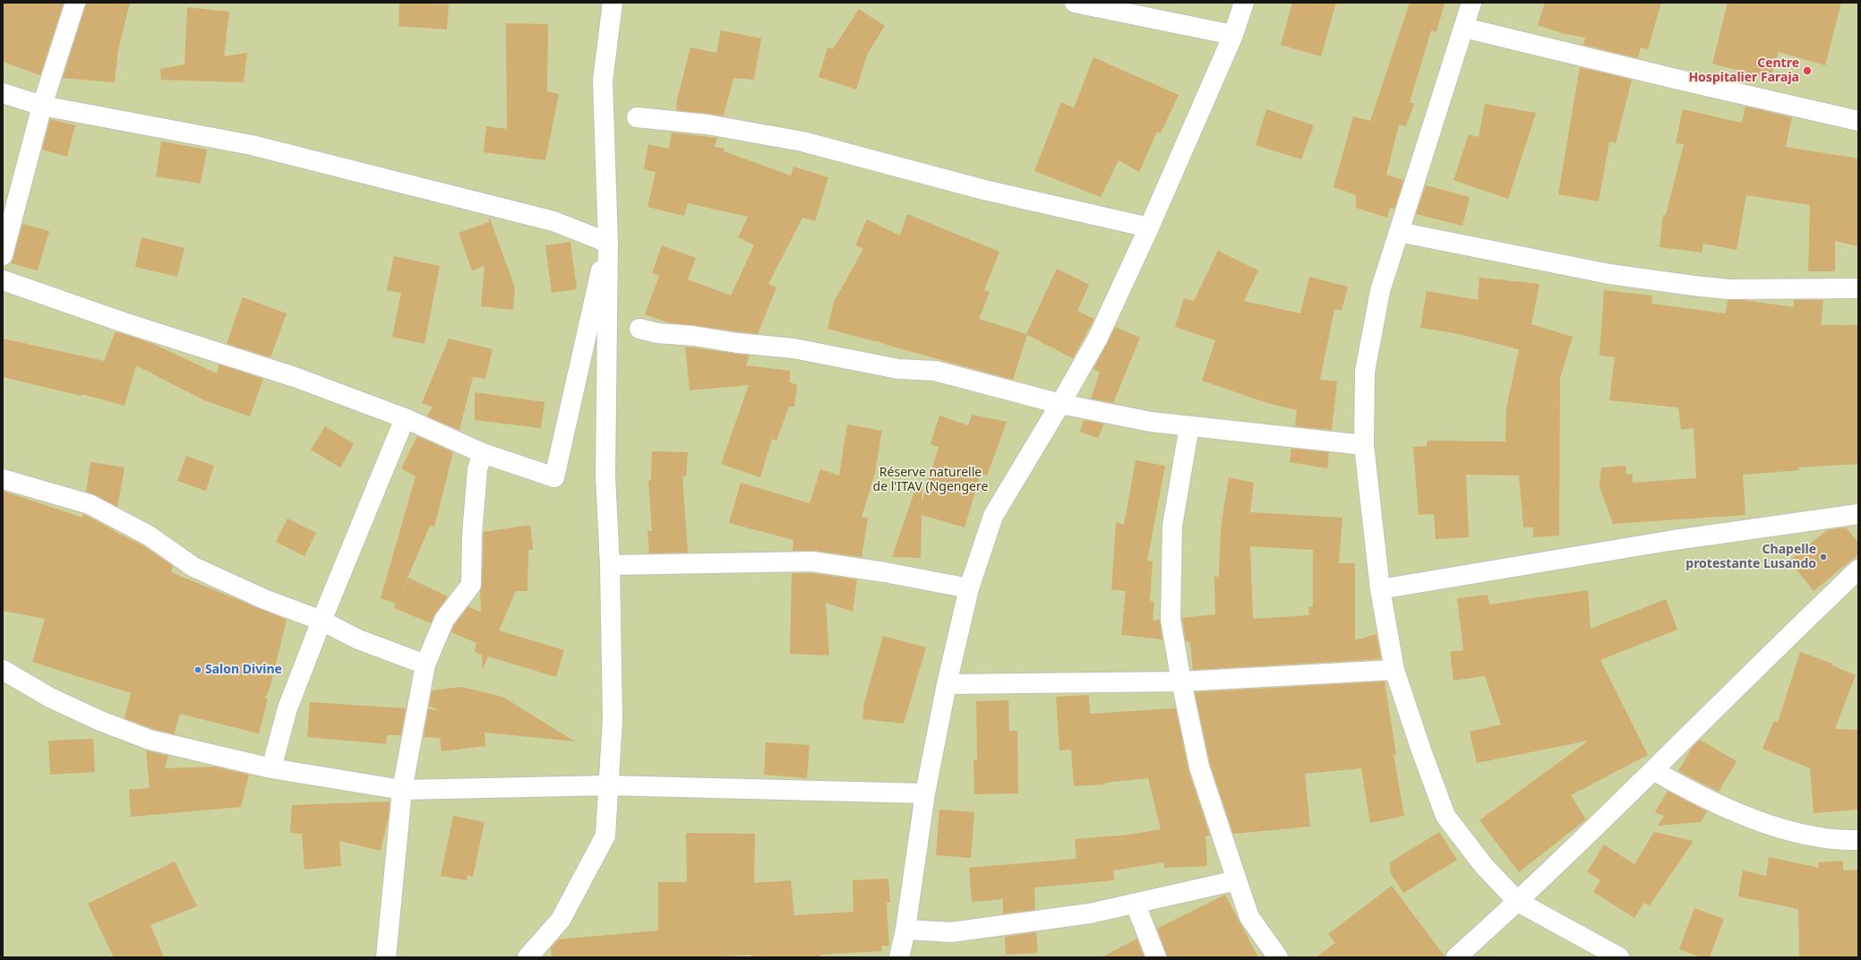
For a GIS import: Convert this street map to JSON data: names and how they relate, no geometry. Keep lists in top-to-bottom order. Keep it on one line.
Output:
{"parks":["Réserve naturelle de l'ITAV (Ngengere"],"places":["Centre Hospitalier Faraja","Chapelle protestante Lusando","Salon Divine"]}
